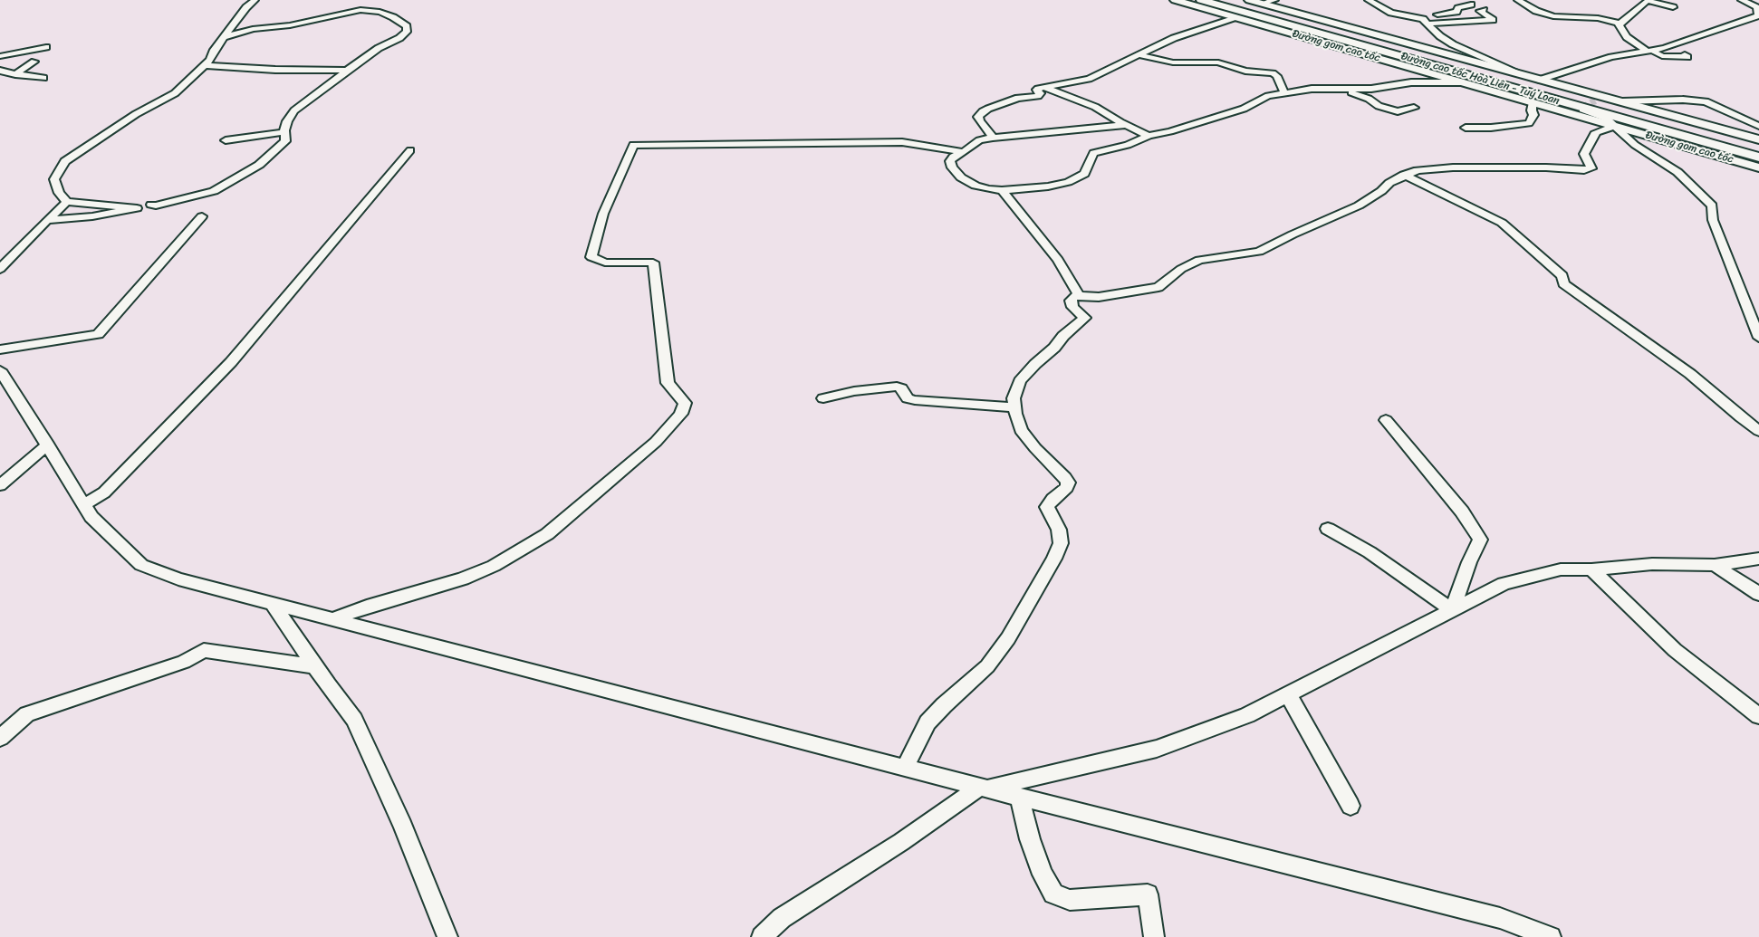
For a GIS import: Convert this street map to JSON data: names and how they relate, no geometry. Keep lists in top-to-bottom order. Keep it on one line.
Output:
{"streets":{"highway":["Đường cao tốc Hoà Liên - Tuý Loan"],"main road":["Đường gom cao tốc"]}}
